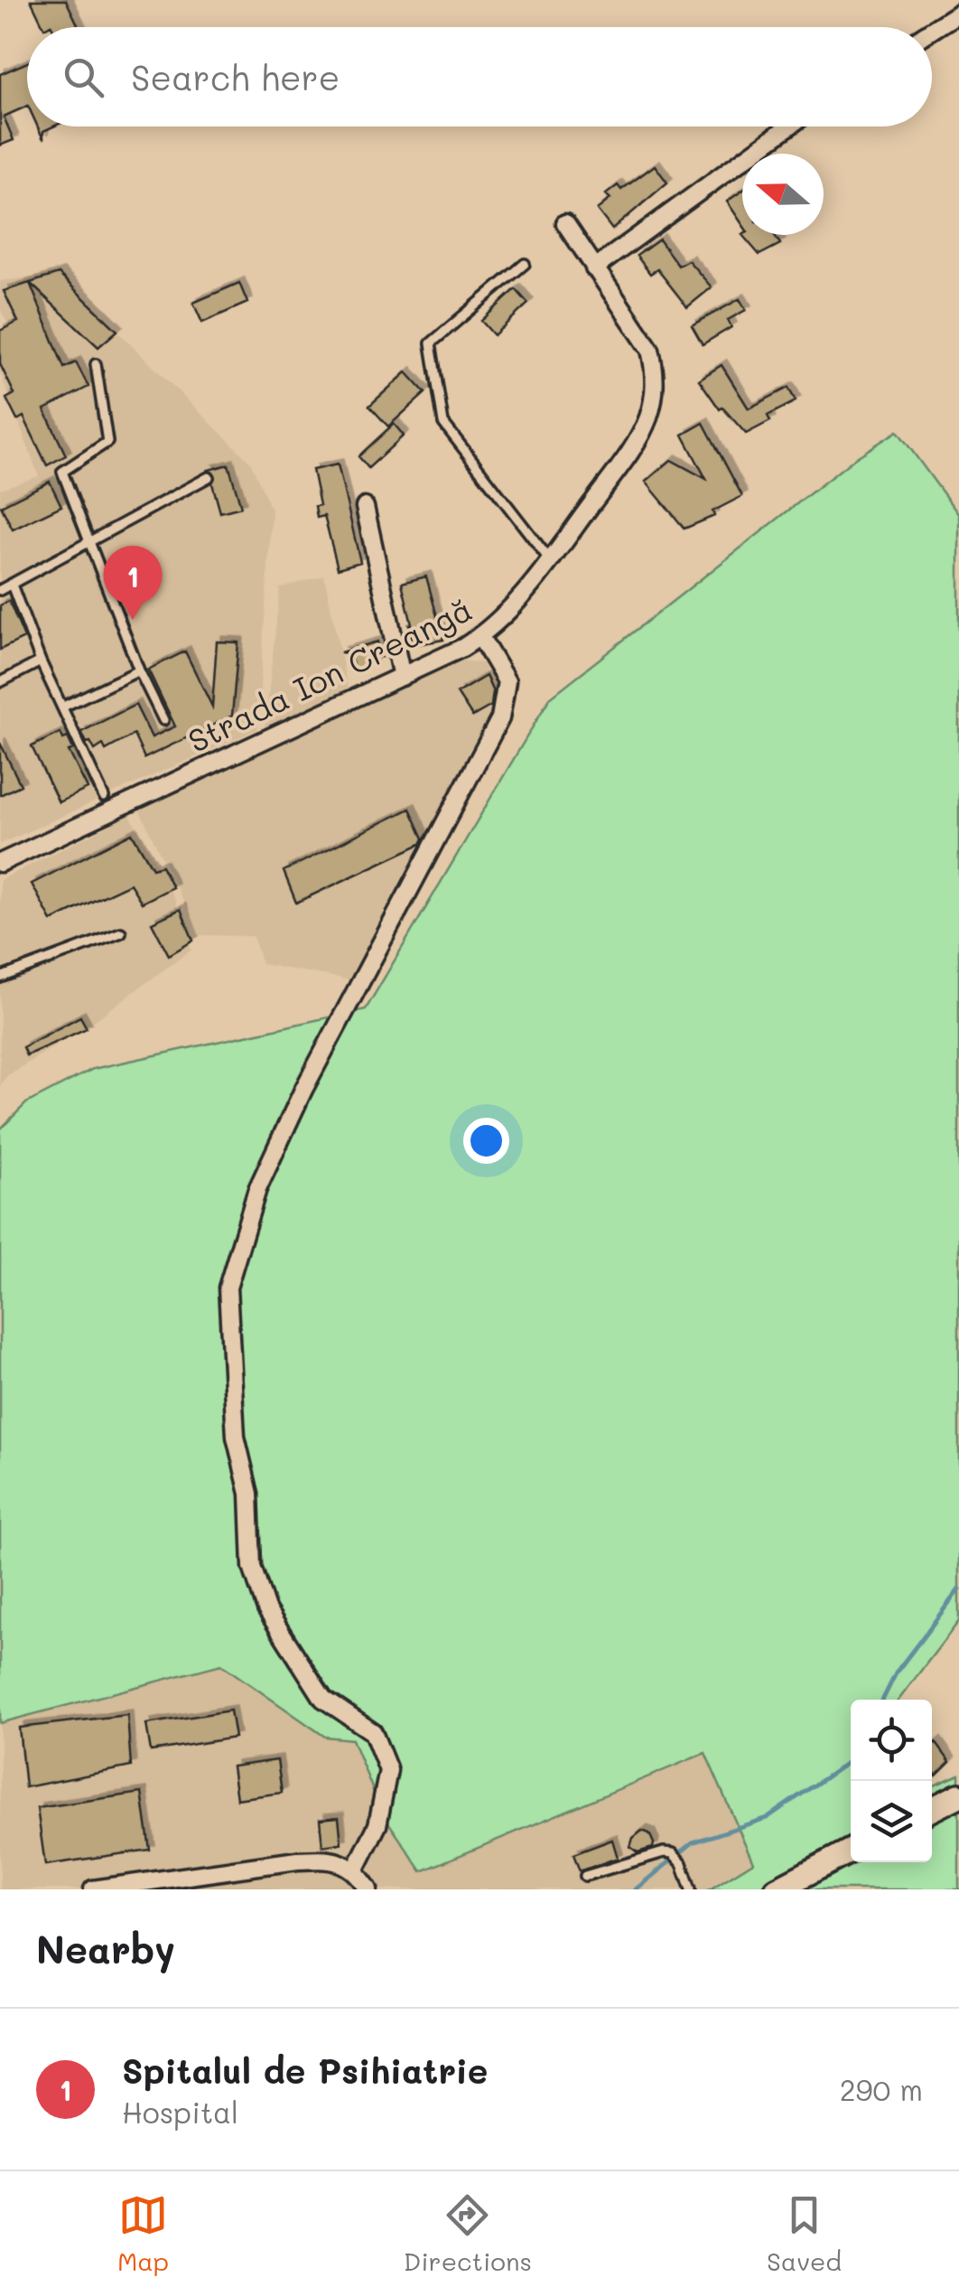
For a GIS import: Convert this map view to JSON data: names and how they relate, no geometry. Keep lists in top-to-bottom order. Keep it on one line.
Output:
{"streets":{"street":["Strada Ion Creangă"]},"north":"left","page":{"search":"Search here","pins":"1","heading":"Nearby","list":[{"mark":"1","name":"Spitalul de Psihiatrie","note":"Hospital","value":"290 m"}],"nav":["Map","Directions","Saved"]}}
